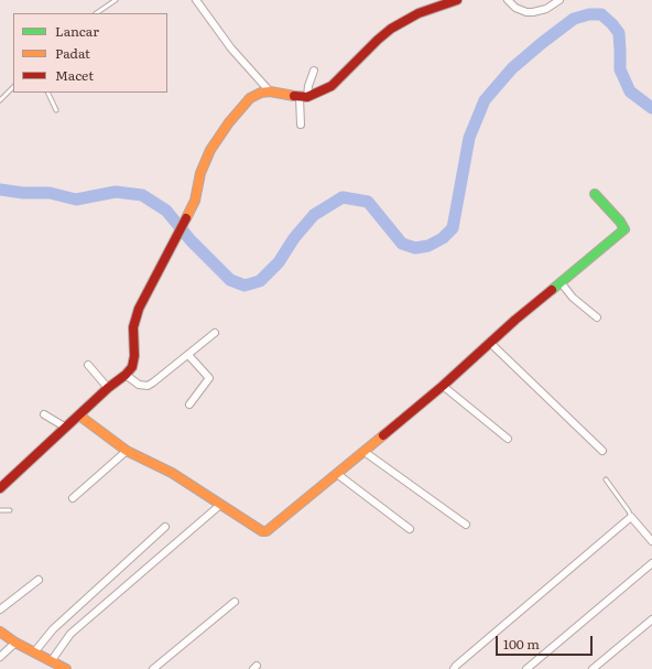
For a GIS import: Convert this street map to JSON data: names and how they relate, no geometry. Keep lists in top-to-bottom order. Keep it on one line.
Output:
{"legend":["Lancar","Padat","Macet"],"scale_bar":"100 m"}
